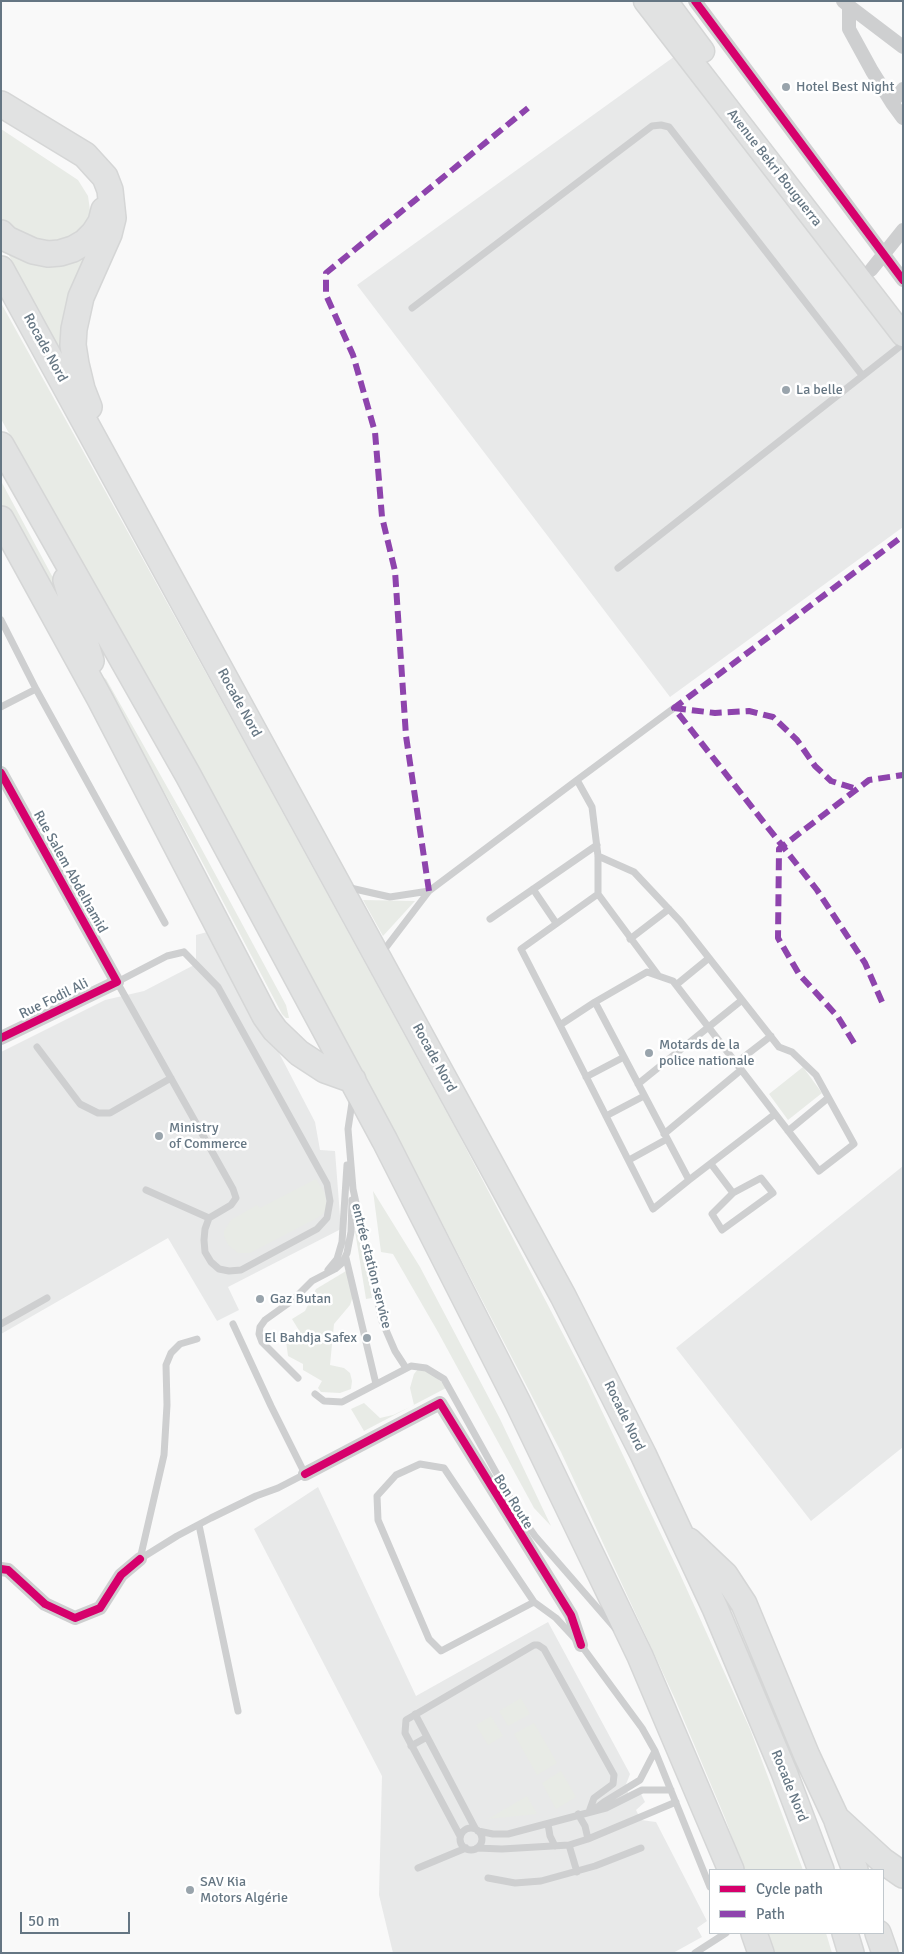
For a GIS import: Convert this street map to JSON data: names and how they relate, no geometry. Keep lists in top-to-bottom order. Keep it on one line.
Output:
{"streets":{"highway":["Avenue Bekri Bouguerra","Rocade Nord"],"street":["Rue Salem Abdelhamid","Rue Fodil Ali"],"lane":["entrée station service","Bon Route"]},"crossings":[["Rue Salem Abdelhamid","Rue Fodil Ali"],["entrée station service","Bon Route"]],"places":["Hotel Best Night","La belle","Motards de la police nationale","Ministry of Commerce","Gaz Butan","El Bahdja Safex","SAV Kia Motors Algérie"],"legend":["Cycle path","Path"],"scale_bar":"50 m"}
